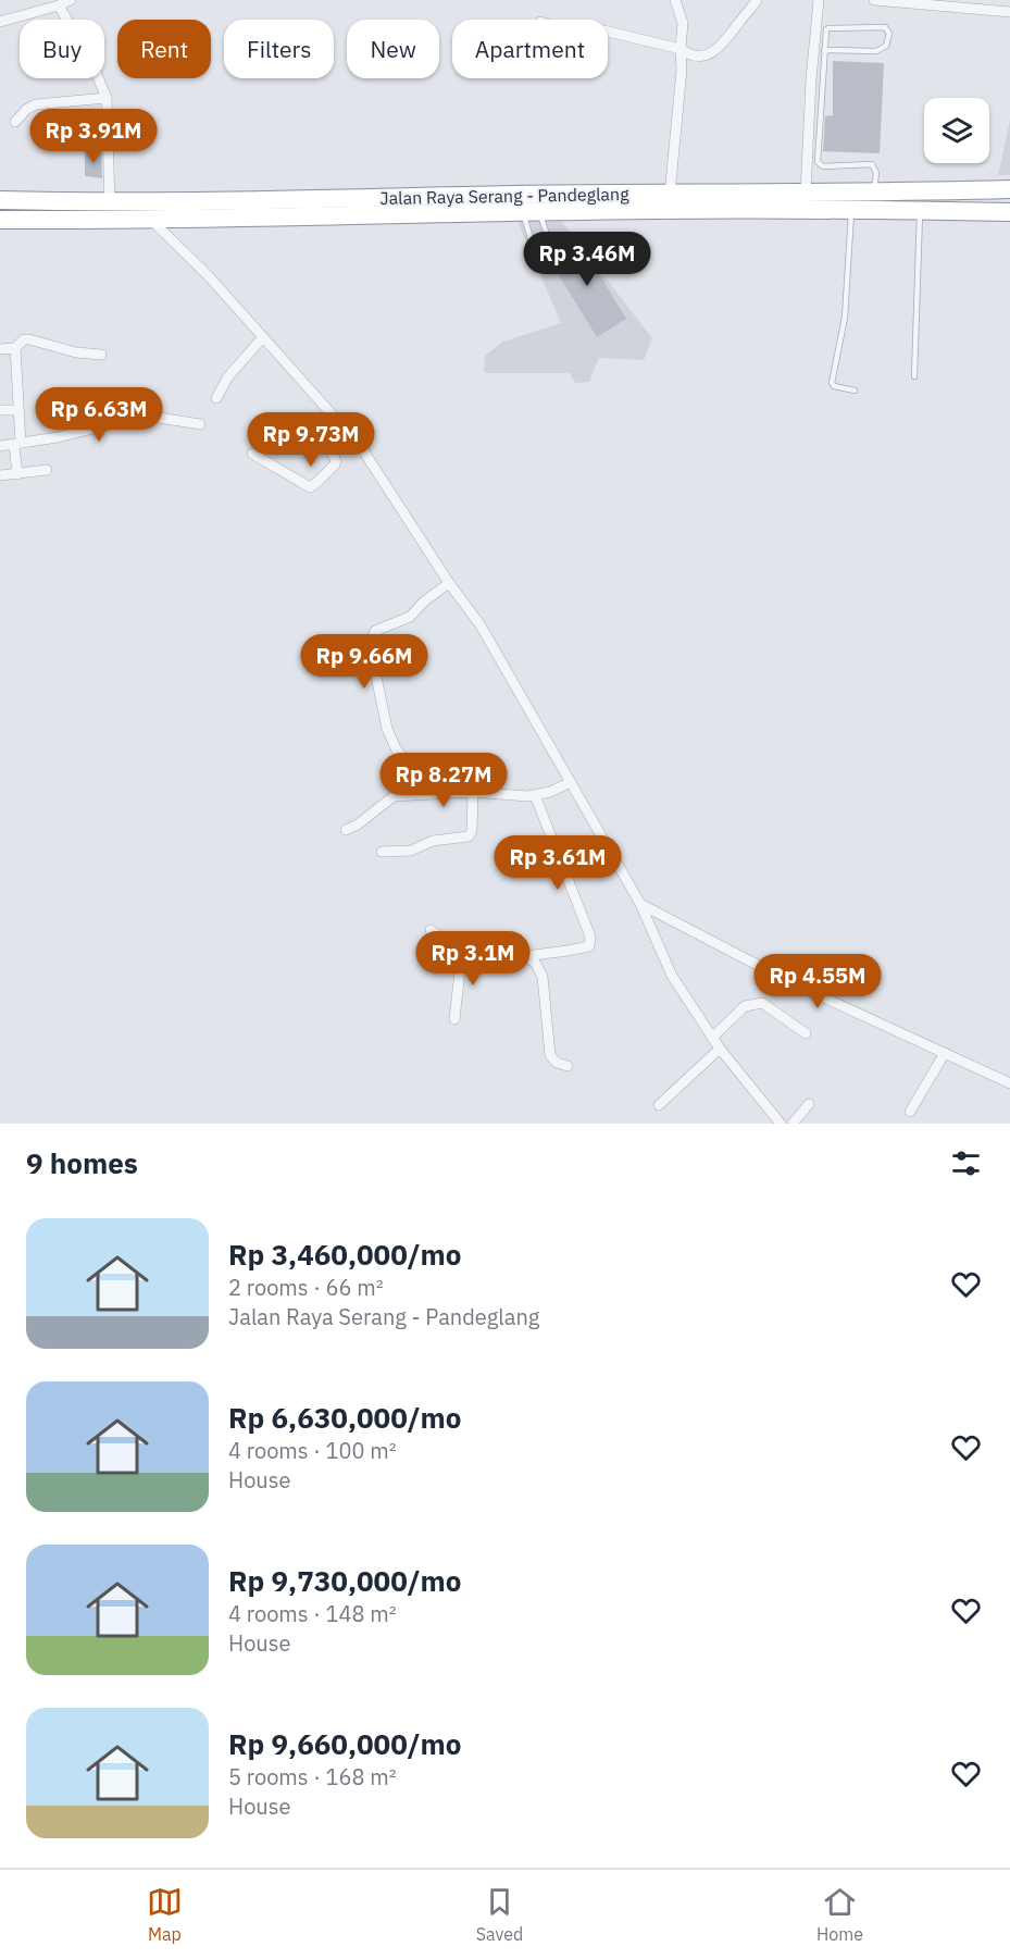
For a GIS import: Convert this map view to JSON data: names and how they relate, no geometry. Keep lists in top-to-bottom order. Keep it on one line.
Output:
{"streets":{"highway":["Jalan Raya Serang - Pandeglang"]},"page":{"chip":["Buy","Rent","Filters","New","Apartment"],"price":["Rp 3.91M","Rp 3.46M","Rp 6.63M","Rp 9.73M","Rp 9.66M","Rp 8.27M","Rp 3.61M","Rp 3.1M","Rp 4.55M"],"heading":"9 homes","list":[{"name":"Rp 3,460,000/mo","note":"2 rooms · 66 m² · Jalan Raya Serang - Pandeglang"},{"name":"Rp 6,630,000/mo","note":"4 rooms · 100 m² · House"},{"name":"Rp 9,730,000/mo","note":"4 rooms · 148 m² · House"},{"name":"Rp 9,660,000/mo","note":"5 rooms · 168 m² · House"}],"tabs":["Map","Saved","Home"]}}
